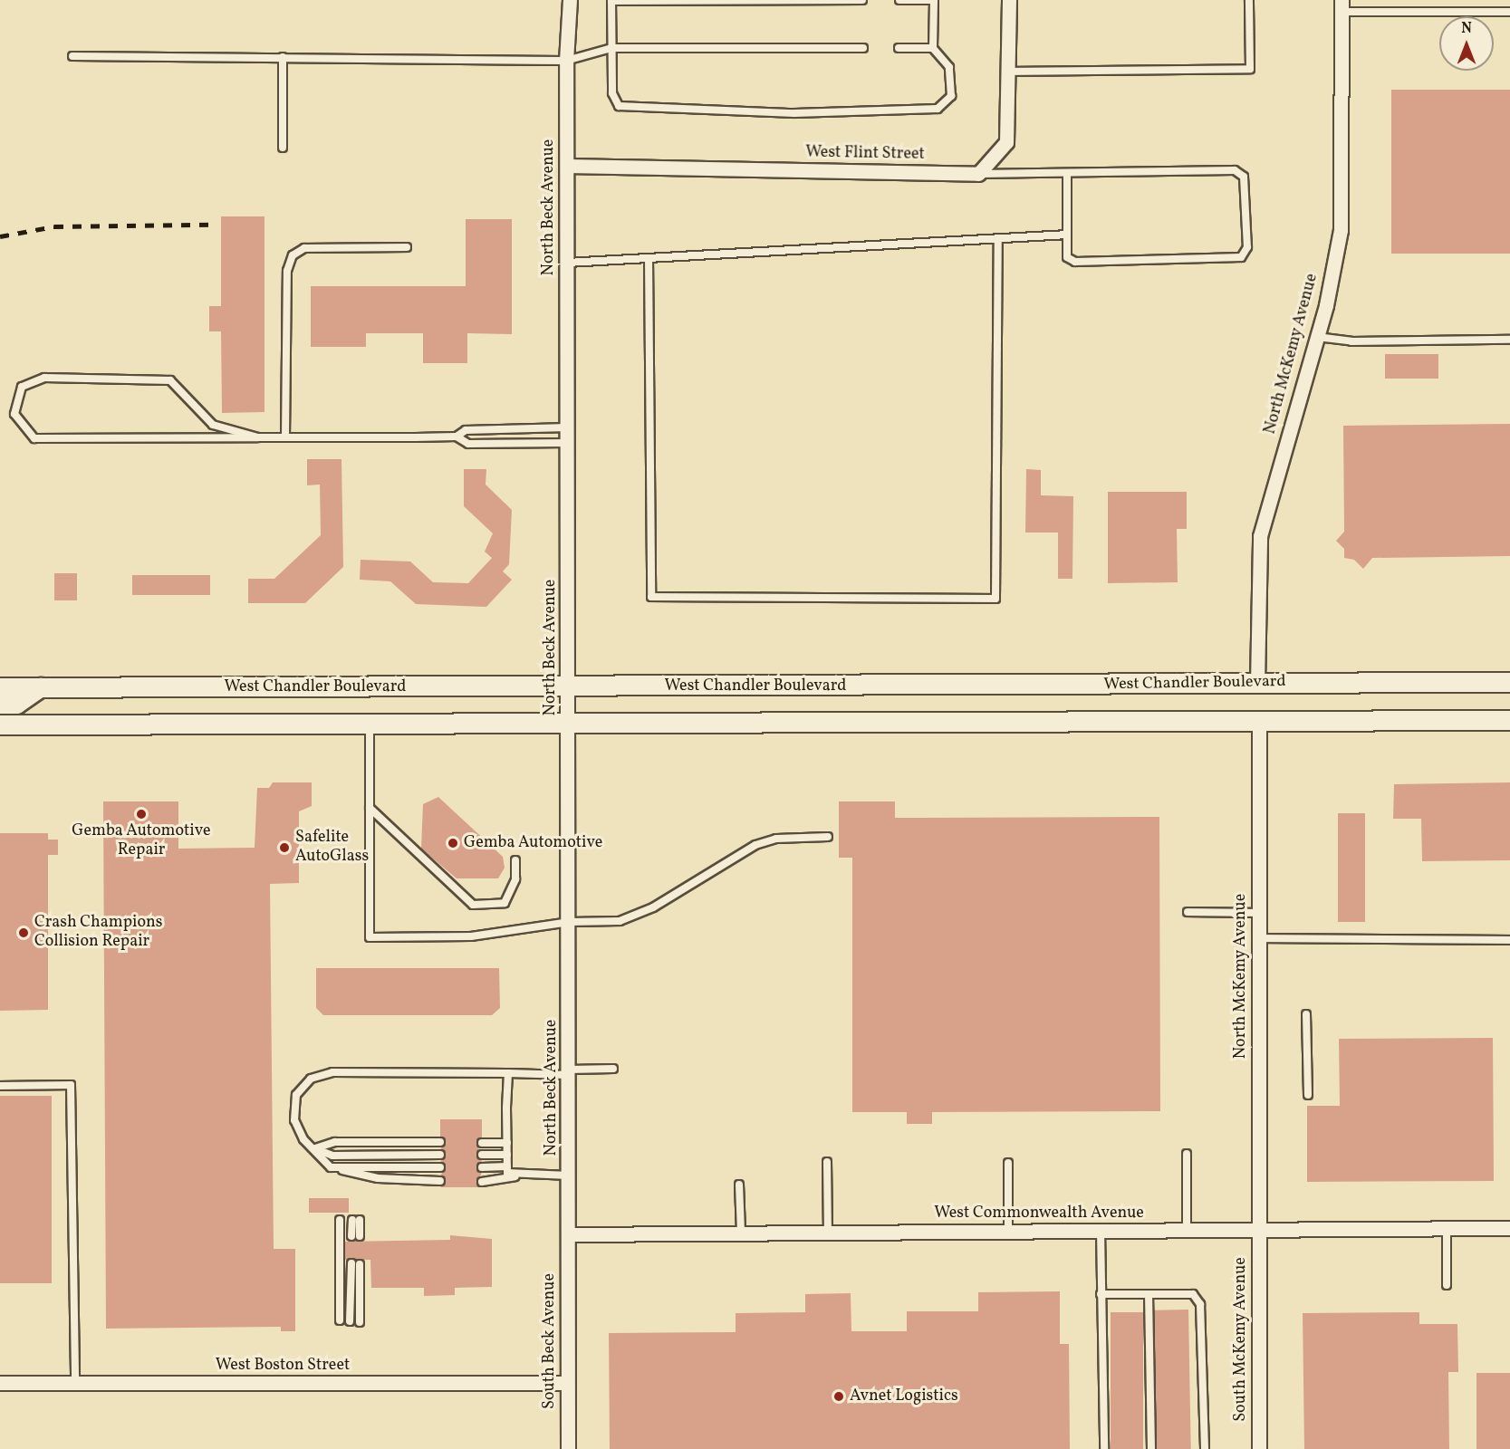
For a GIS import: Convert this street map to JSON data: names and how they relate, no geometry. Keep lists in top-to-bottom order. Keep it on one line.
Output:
{"streets":{"main road":["West Chandler Boulevard"],"street":["West Flint Street","North Beck Avenue","North McKemy Avenue","West Commonwealth Avenue","South McKemy Avenue","South Beck Avenue","West Boston Street"]},"crossings":[["West Flint Street","North Beck Avenue"],["North Beck Avenue","West Chandler Boulevard"],["North Beck Avenue","West Commonwealth Avenue"],["North Beck Avenue","South Beck Avenue"],["North McKemy Avenue","West Chandler Boulevard"],["North McKemy Avenue","West Commonwealth Avenue"],["North McKemy Avenue","South McKemy Avenue"],["West Commonwealth Avenue","South McKemy Avenue"],["West Commonwealth Avenue","South Beck Avenue"],["South Beck Avenue","West Boston Street"]],"places":["Gemba Automotive Repair","Gemba Automotive","Safelite AutoGlass","Crash Champions Collision Repair","Avnet Logistics"],"north":"top"}
